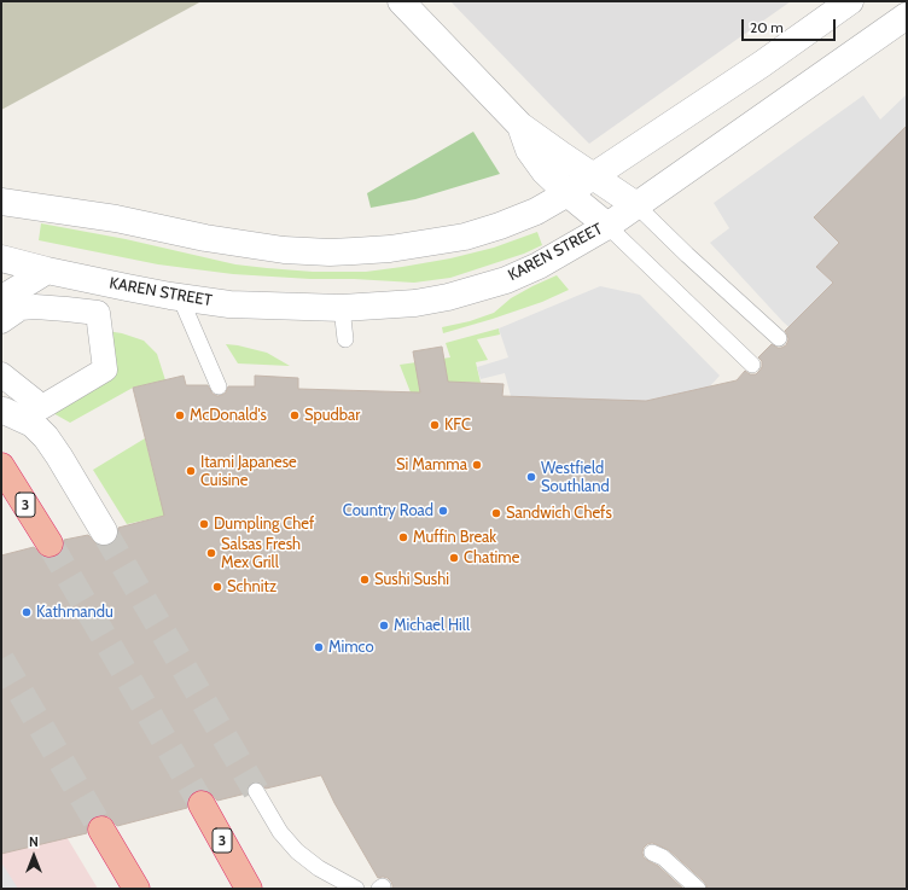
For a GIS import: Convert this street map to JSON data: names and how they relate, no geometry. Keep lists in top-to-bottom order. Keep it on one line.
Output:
{"streets":{"highway":["3"],"street":["KAREN STREET"]},"places":["McDonald's","Spudbar","KFC","Si Mamma","Itami Japanese Cuisine","Westfield Southland","Country Road","Sandwich Chefs","Dumpling Chef","Muffin Break","Salsas Fresh Mex Grill","Chatime","Sushi Sushi","Schnitz","Kathmandu","Michael Hill","Mimco"],"scale_bar":"20 m","north":"top"}
